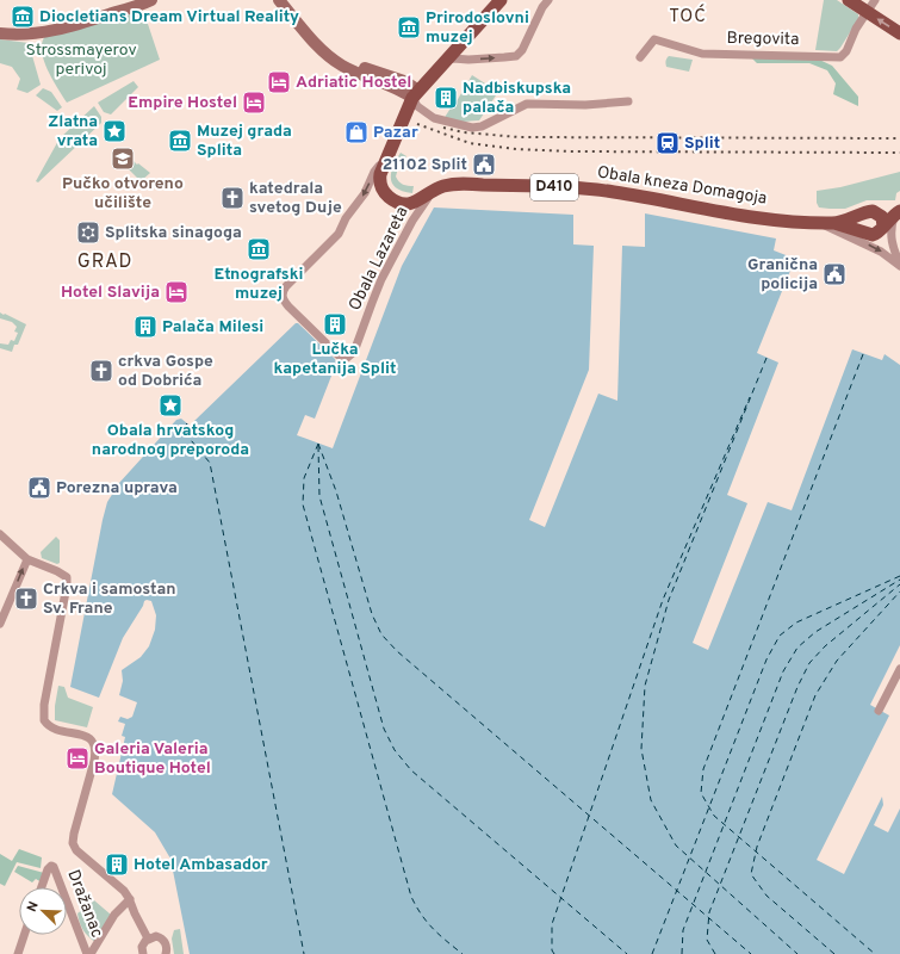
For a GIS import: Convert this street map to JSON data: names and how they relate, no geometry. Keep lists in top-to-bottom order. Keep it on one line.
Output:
{"streets":{"main road":["Obala kneza Domagoja","D410"],"street":["Bregovita","Obala Lazareta","Dražanac"]},"crossings":[["Obala kneza Domagoja","D410"],["Obala kneza Domagoja","Obala Lazareta"],["D410","Obala Lazareta"]],"districts":["TOĆ","GRAD"],"parks":["Strossmayerov perivoj"],"places":{"museum":["Diocletians Dream Virtual Reality","Prirodoslovni muzej","Muzej grada Splita","Etnografski muzej"],"hotel":["Adriatic Hostel","Empire Hostel","Hotel Slavija","Galeria Valeria Boutique Hotel"],"building":["Nadbiskupska palača","Lučka kapetanija Split","Palača Milesi","Hotel Ambasador"],"place":["Zlatna vrata","Obala hrvatskog narodnog preporoda"],"shop":["Pazar"],"station":["Split"],"school or university":["Pučko otvoreno učilište"],"public building":["21102 Split","Granična policija","Porezna uprava"],"church":["katedrala svetog Duje","crkva Gospe od Dobrića","Crkva i samostan Sv. Frane"],"synagogue":["Splitska sinagoga"]},"north":"top left"}
